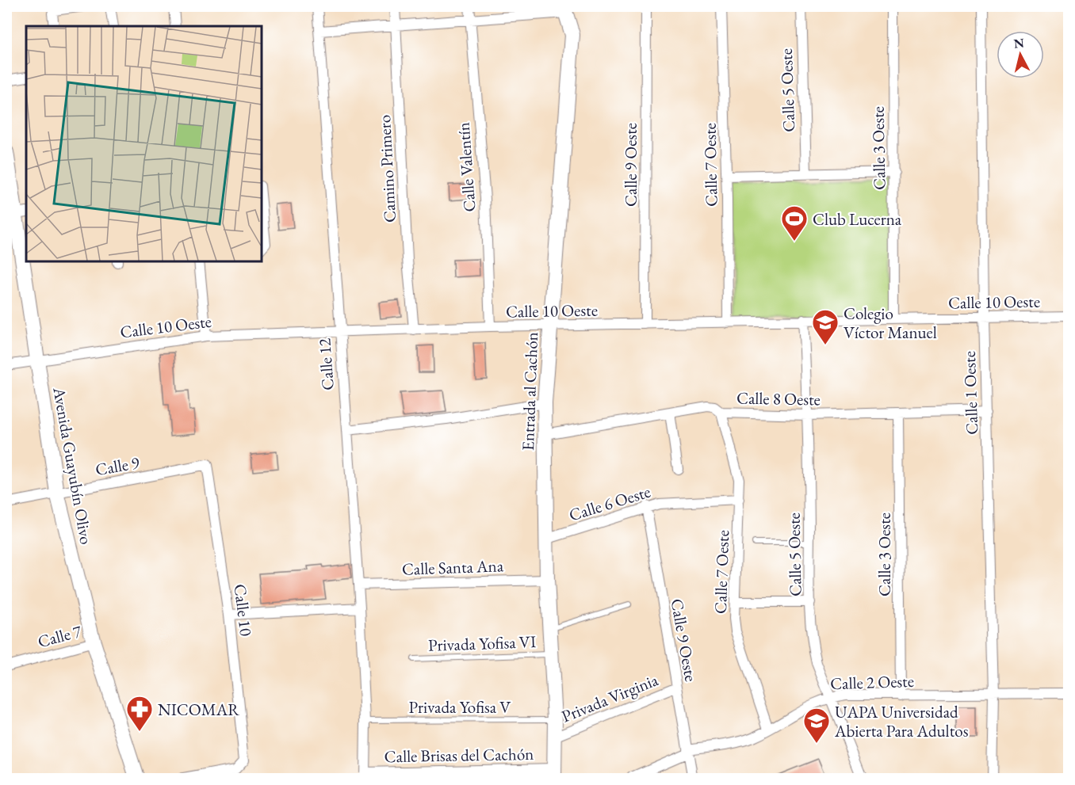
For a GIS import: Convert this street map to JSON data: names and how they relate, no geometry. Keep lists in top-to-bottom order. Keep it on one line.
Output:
{"streets":{"street":["Calle 5 Oeste","Calle 3 Oeste","Calle 9 Oeste","Calle 7 Oeste","Calle Valentín","Camino Primero","Calle 10 Oeste","Calle 12","Entrada al Cachón","Calle 1 Oeste","Calle 8 Oeste","Avenida Guayubín Olivo","Calle 9","Calle 6 Oeste","Calle Santa Ana","Calle 10","Calle 7","Calle 2 Oeste","Privada Virginia","Calle Brisas del Cachón"],"lane":["Privada Yofisa VI","Privada Yofisa V"]},"crossings":[["Calle 5 Oeste","Calle 10 Oeste"],["Calle 5 Oeste","Calle 8 Oeste"],["Calle 5 Oeste","Calle 2 Oeste"],["Calle 3 Oeste","Calle 10 Oeste"],["Calle 3 Oeste","Calle 8 Oeste"],["Calle 3 Oeste","Calle 2 Oeste"],["Calle 9 Oeste","Calle 10 Oeste"],["Calle 9 Oeste","Calle 6 Oeste"],["Calle 9 Oeste","Calle 2 Oeste"],["Calle 9 Oeste","Privada Virginia"],["Calle 7 Oeste","Calle 10 Oeste"],["Calle 7 Oeste","Calle 8 Oeste"],["Calle 7 Oeste","Calle 6 Oeste"],["Calle 7 Oeste","Calle 2 Oeste"],["Calle Valentín","Calle 10 Oeste"],["Camino Primero","Calle 10 Oeste"],["Calle 10 Oeste","Calle 12"],["Calle 10 Oeste","Entrada al Cachón"],["Calle 10 Oeste","Calle 1 Oeste"],["Calle 10 Oeste","Avenida Guayubín Olivo"],["Calle 12","Calle Santa Ana"],["Calle 12","Privada Yofisa V"],["Calle 12","Calle Brisas del Cachón"],["Entrada al Cachón","Calle 8 Oeste"],["Entrada al Cachón","Calle 6 Oeste"],["Entrada al Cachón","Calle Santa Ana"],["Entrada al Cachón","Privada Yofisa VI"],["Entrada al Cachón","Privada Virginia"],["Entrada al Cachón","Privada Yofisa V"],["Entrada al Cachón","Calle Brisas del Cachón"],["Calle 1 Oeste","Calle 8 Oeste"],["Calle 1 Oeste","Calle 2 Oeste"],["Avenida Guayubín Olivo","Calle 9"],["Avenida Guayubín Olivo","Calle 7"],["Calle 9","Calle 10"]],"places":{"sports":["Club Lucerna"],"school or university":["Colegio Víctor Manuel","UAPA Universidad Abierta Para Adultos"],"pharmacy":["NICOMAR"]},"north":"top"}
